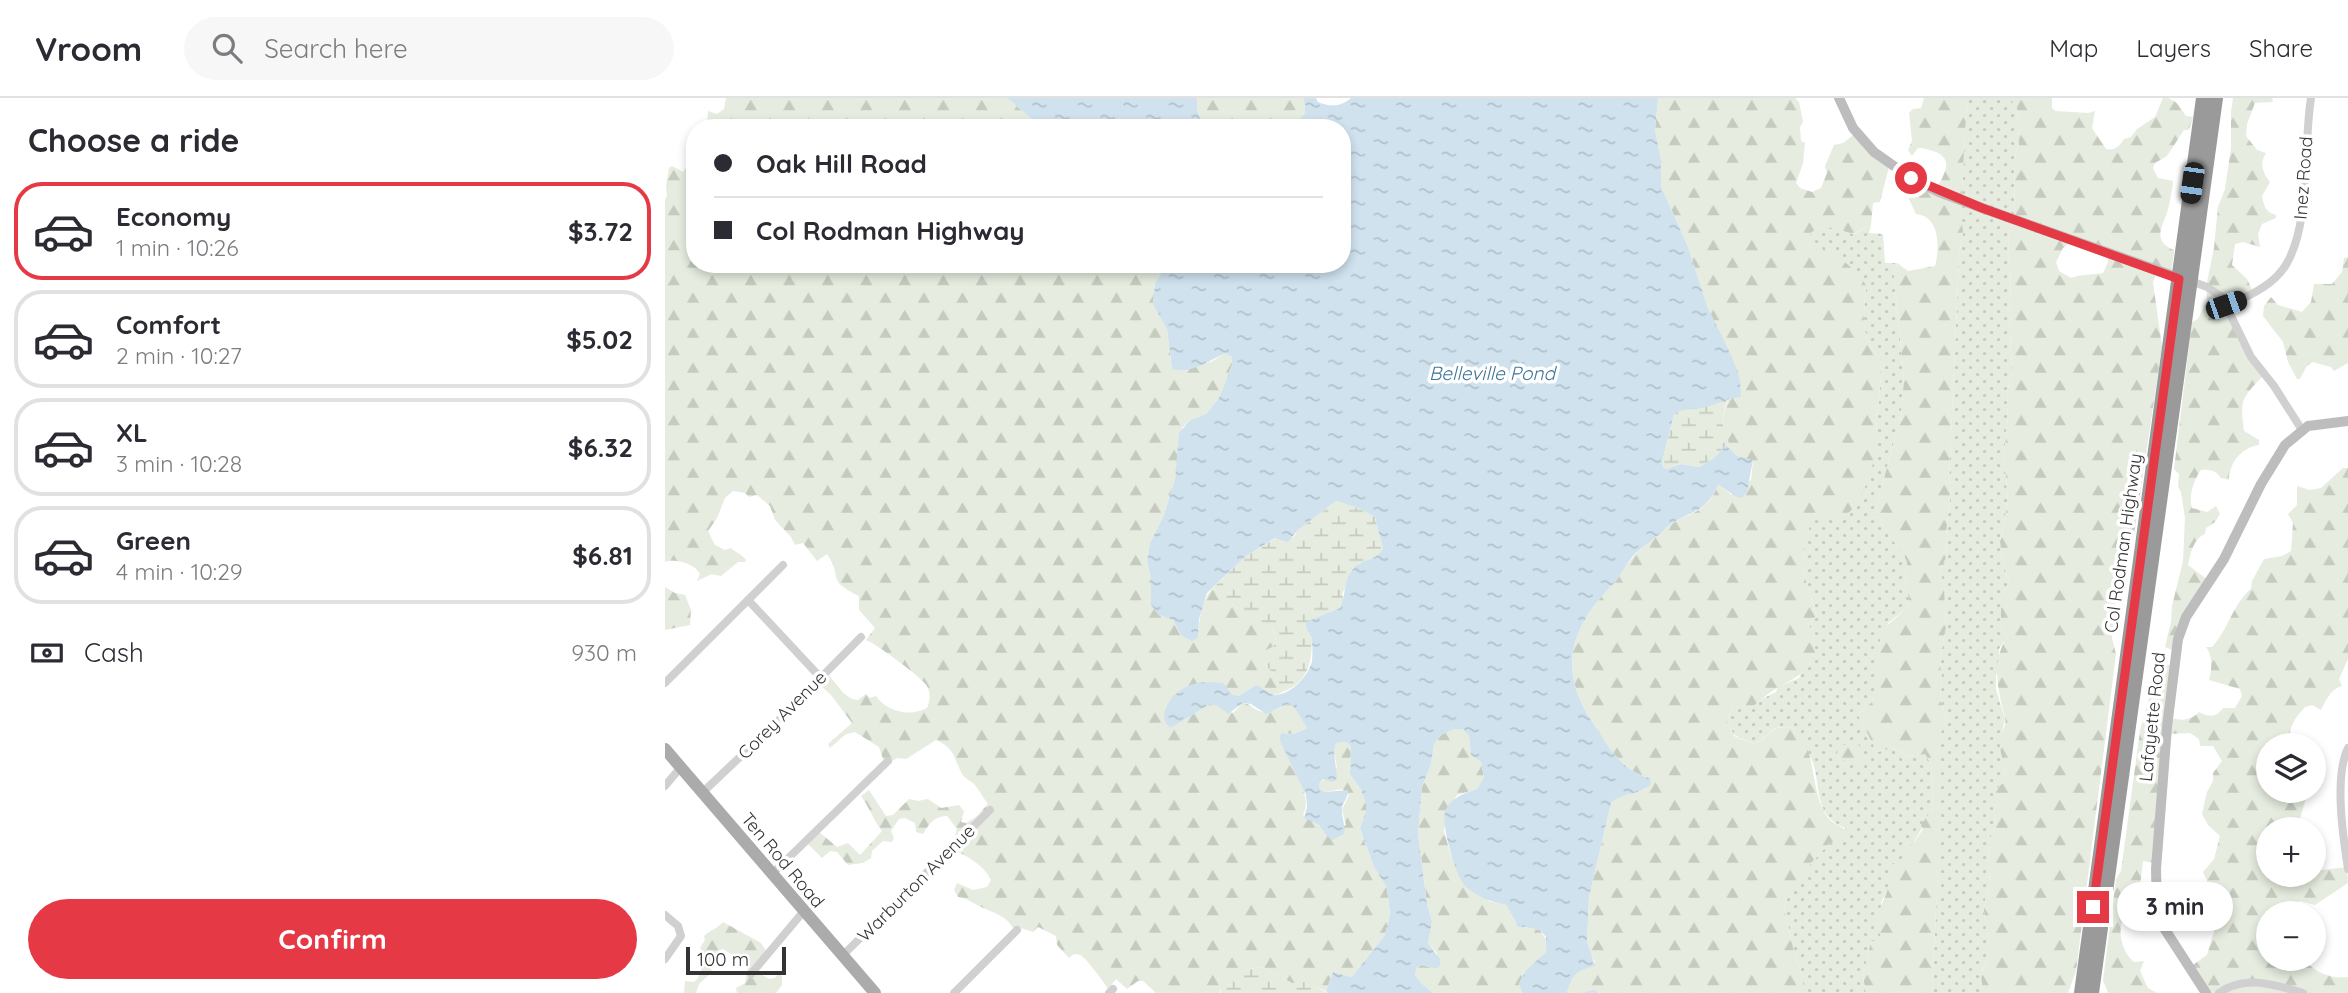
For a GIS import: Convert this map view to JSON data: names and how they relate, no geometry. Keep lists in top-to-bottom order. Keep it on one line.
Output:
{"streets":{"highway":["Col Rodman Highway"],"main road":["Ten Rod Road"],"street":["Inez Road","Corey Avenue","Lafayette Road","Warburton Avenue"]},"crossings":[["Corey Avenue","Ten Rod Road"],["Ten Rod Road","Warburton Avenue"]],"water":["Belleville Pond"],"scale_bar":"100 m","page":{"header":"Vroom","search":"Search here","nav":["Map","Layers","Share"],"heading":"Choose a ride","banner":["Oak Hill Road","Col Rodman Highway"],"list":[{"name":"Economy","note":"1 min · 10:26","value":"$3.72"},{"name":"Comfort","note":"2 min · 10:27","value":"$5.02"},{"name":"XL","note":"3 min · 10:28","value":"$6.32"},{"name":"Green","note":"4 min · 10:29","value":"$6.81"}],"pay":["Cash","930 m"],"map_buttons":["+","−"],"bubble":"3 min","buttons":"Confirm","scale":"100 m"}}
